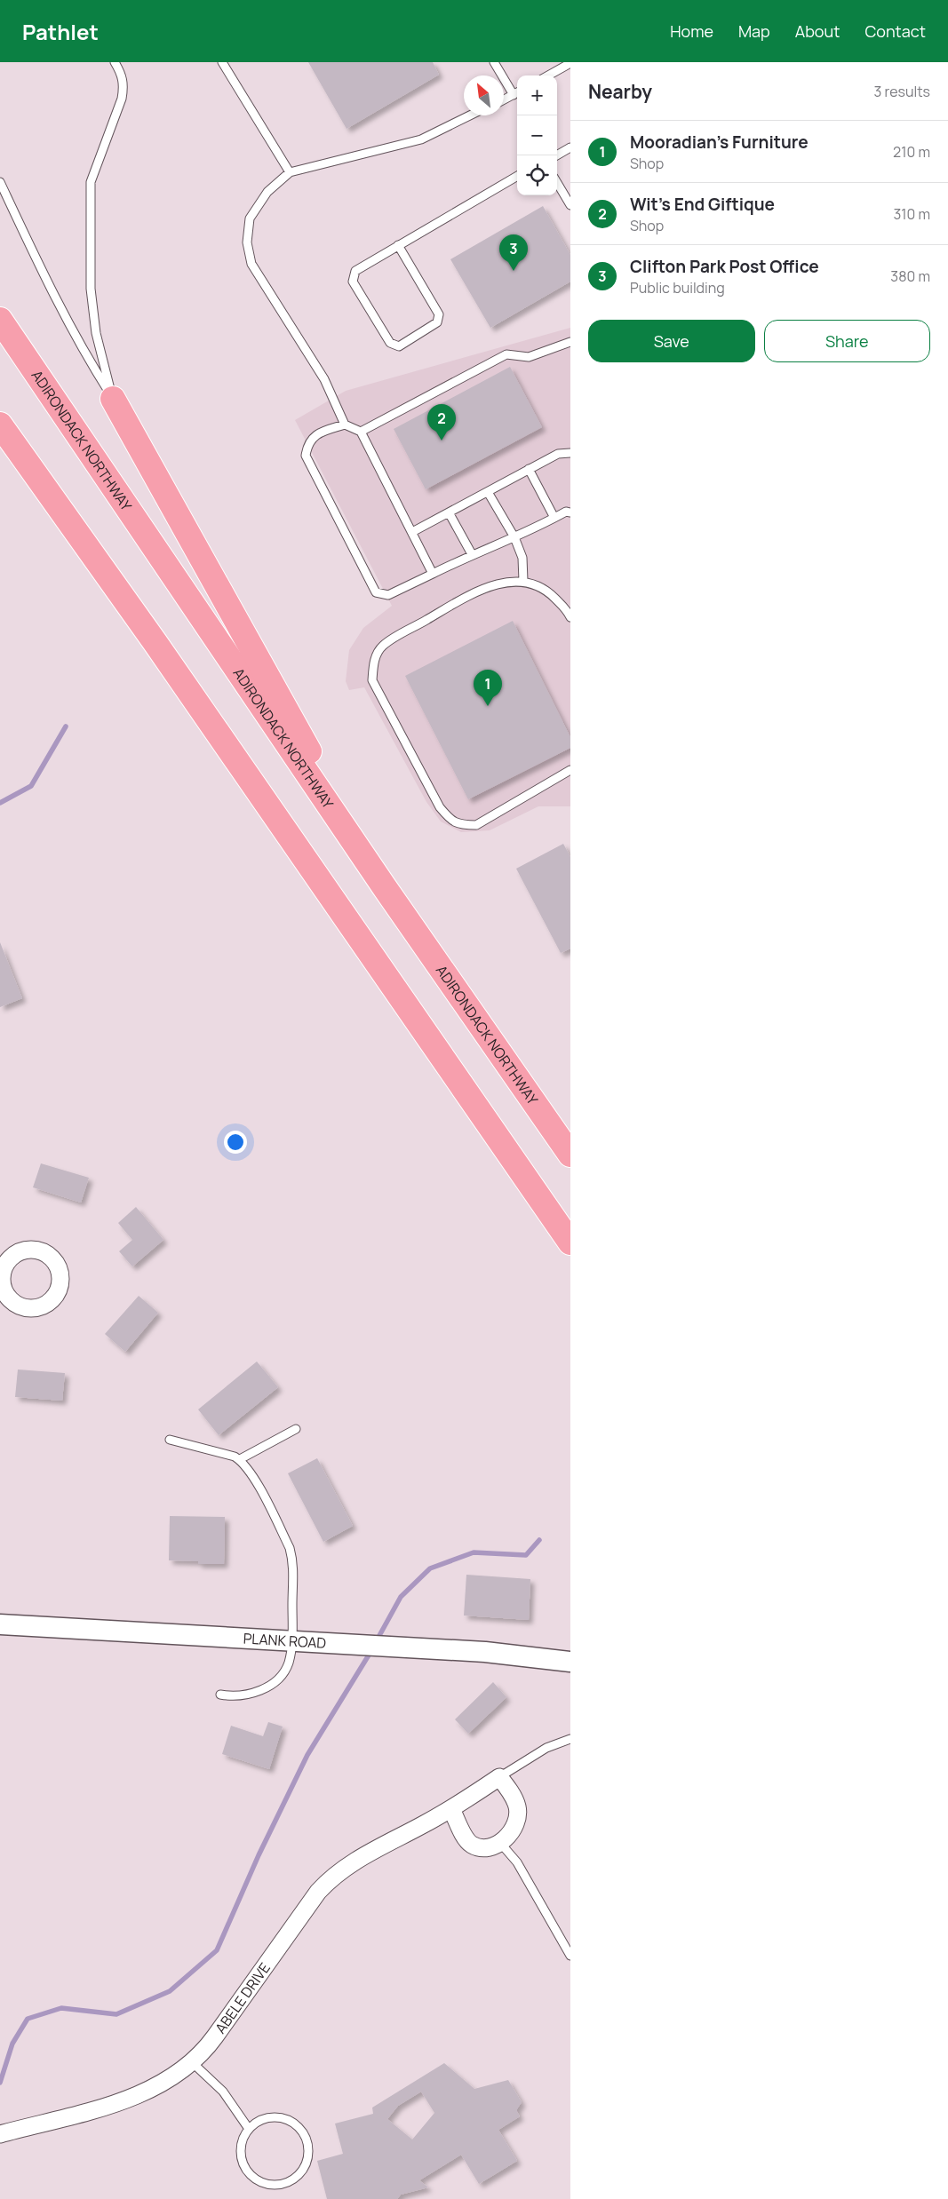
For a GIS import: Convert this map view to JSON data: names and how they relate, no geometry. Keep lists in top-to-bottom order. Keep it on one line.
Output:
{"streets":{"highway":["ADIRONDACK NORTHWAY"],"street":["PLANK ROAD","ABELE DRIVE"]},"north":"top left","page":{"header":"Pathlet","nav":["Home","Map","About","Contact"],"heading":["Nearby","3 results"],"map_buttons":["+","−"],"list":[{"mark":"1","name":"Mooradian's Furniture","note":"Shop","value":"210 m"},{"mark":"2","name":"Wit's End Giftique","note":"Shop","value":"310 m"},{"mark":"3","name":"Clifton Park Post Office","note":"Public building","value":"380 m"}],"pins":["3","2","1"],"buttons":["Save","Share"]}}
